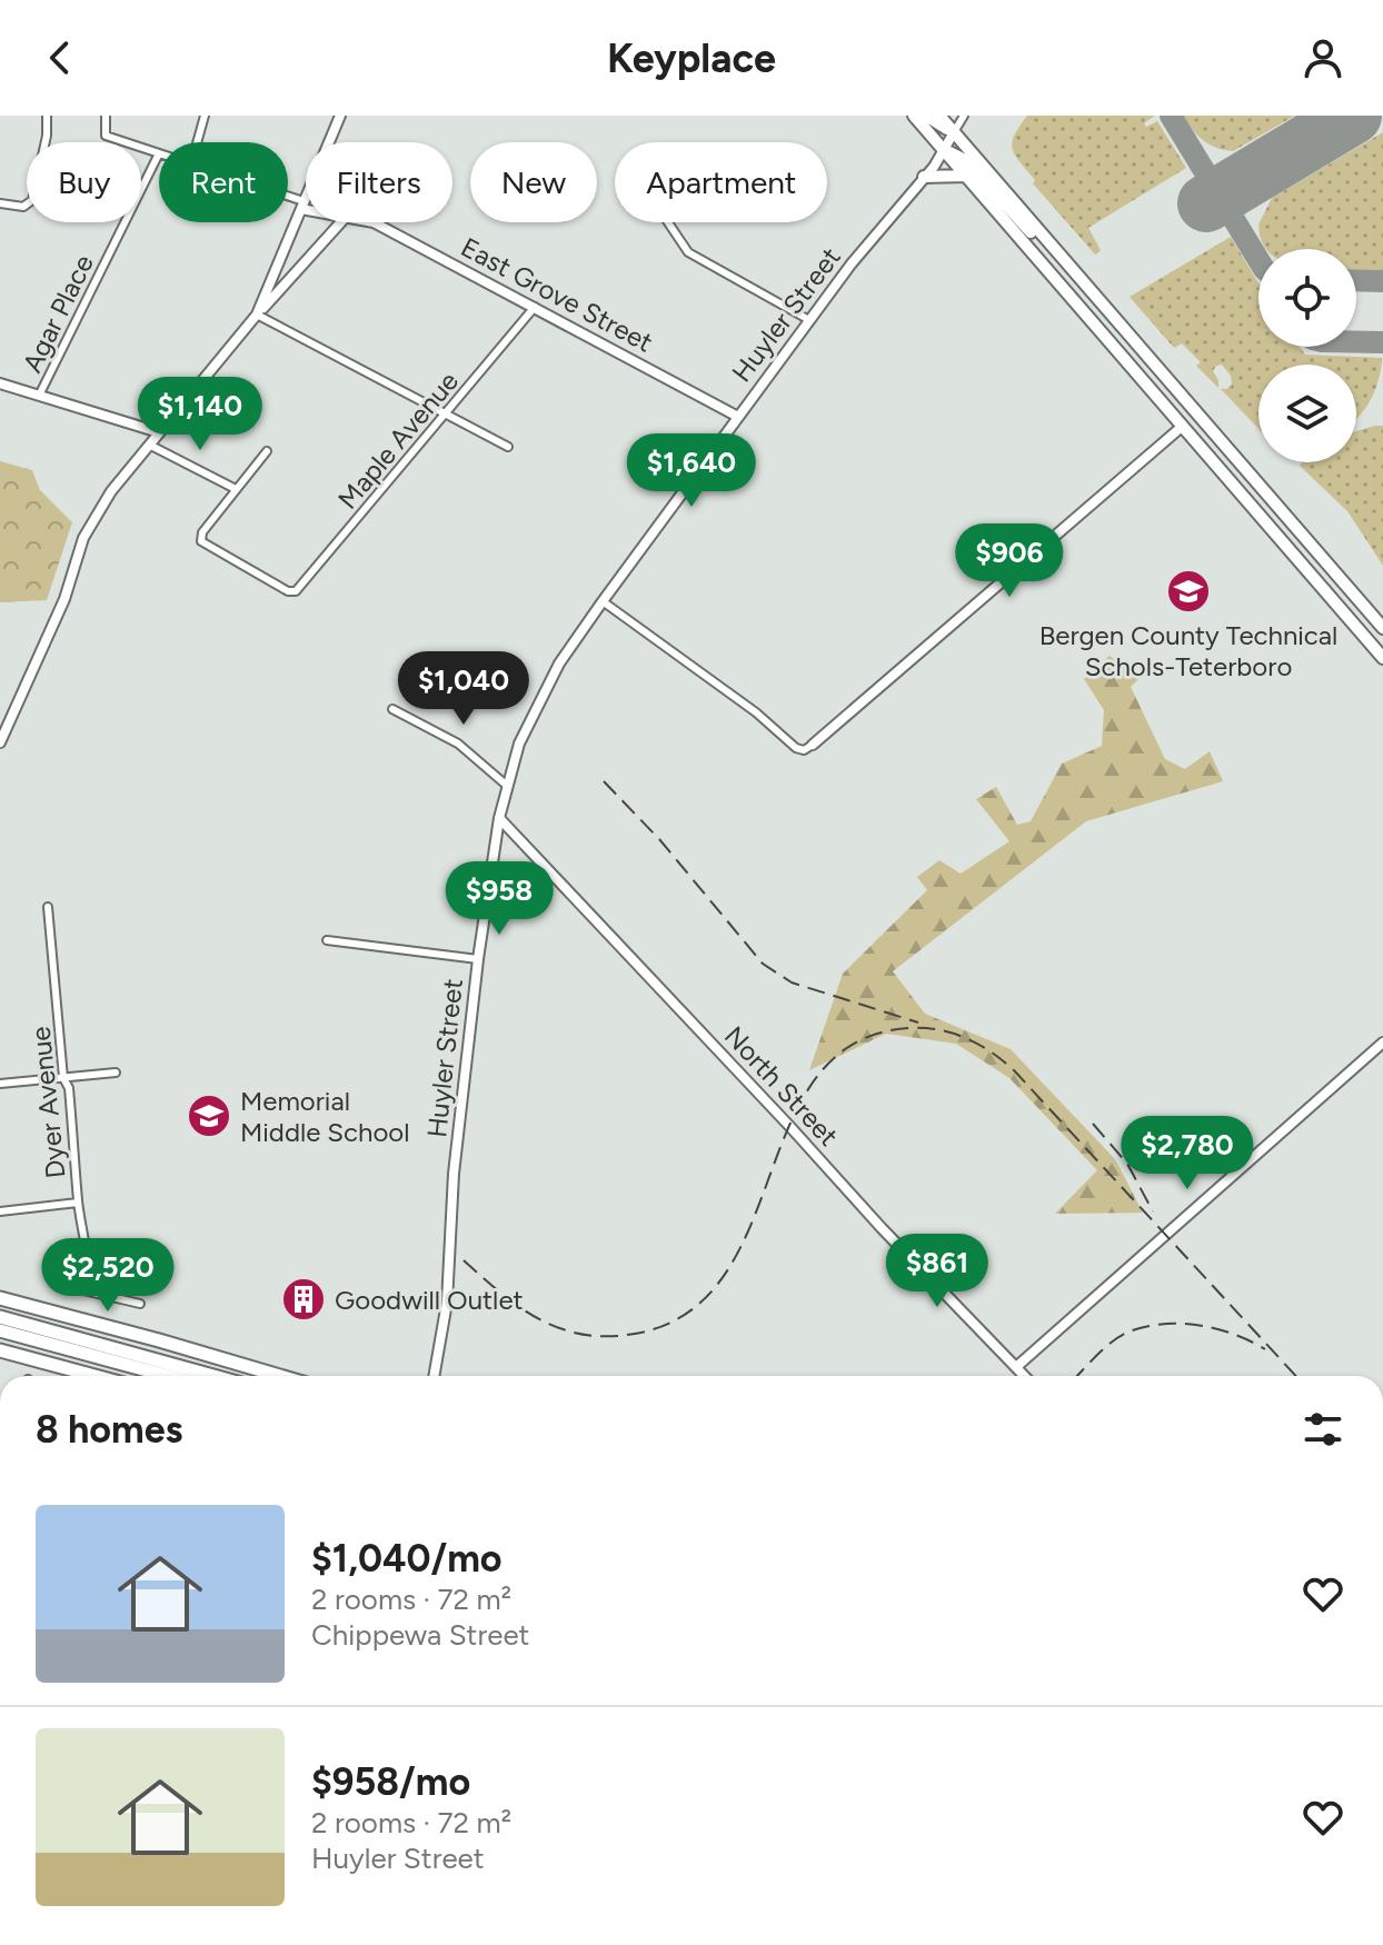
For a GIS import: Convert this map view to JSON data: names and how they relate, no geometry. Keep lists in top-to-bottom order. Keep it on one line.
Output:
{"streets":{"street":["East Grove Street","Agar Place","Huyler Street","Maple Avenue","North Street","Dyer Avenue"]},"crossings":[["East Grove Street","Agar Place"],["East Grove Street","Huyler Street"],["East Grove Street","Maple Avenue"],["Huyler Street","North Street"]],"places":{"school or university":["Bergen County Technical Schols-Teterboro","Memorial Middle School"],"building":["Goodwill Outlet"]},"page":{"header":"Keyplace","chip":["Buy","Rent","Filters","New","Apartment"],"price":["$1,140","$1,640","$906","$1,040","$958","$2,780","$861","$2,520"],"heading":"8 homes","list":[{"name":"$1,040/mo","note":"2 rooms · 72 m² · Chippewa Street"},{"name":"$958/mo","note":"2 rooms · 72 m² · Huyler Street"}]}}
